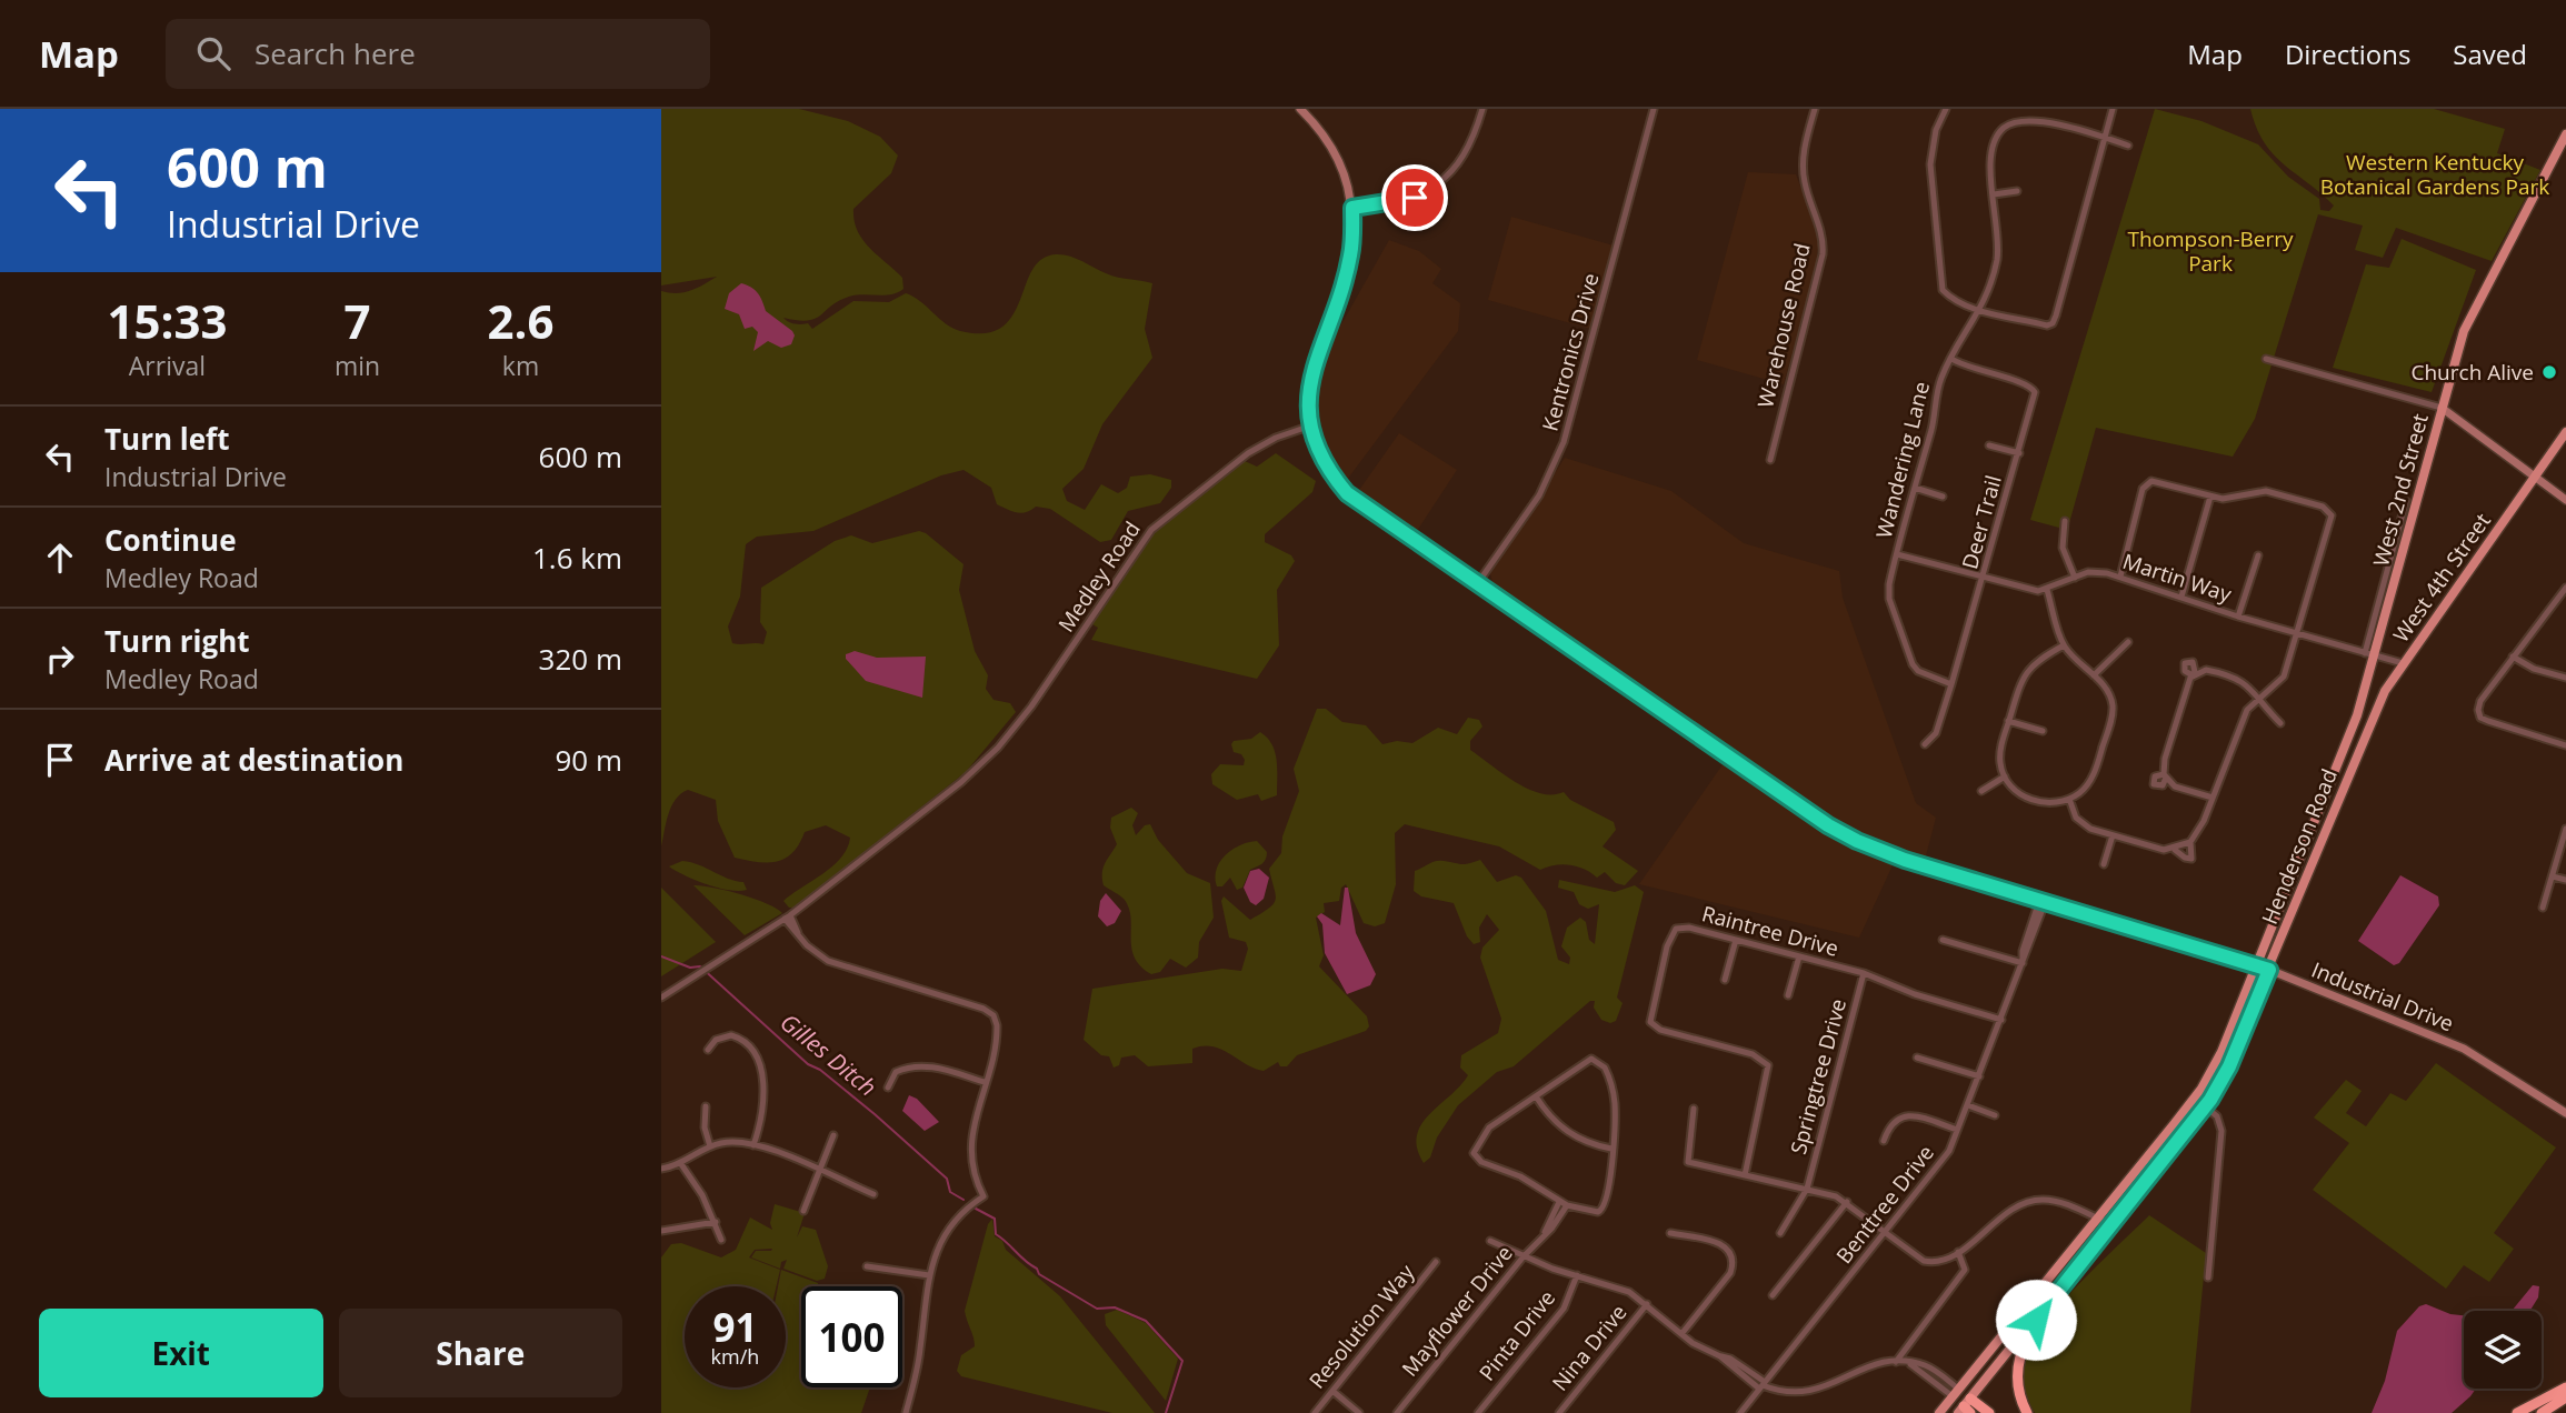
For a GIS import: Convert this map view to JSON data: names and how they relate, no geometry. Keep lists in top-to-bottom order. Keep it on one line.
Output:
{"streets":{"main road":["West 2nd Street","West 4th Street","Henderson Road"],"street":["Warehouse Road","Kentronics Drive","Wandering Lane","Deer Trail","Medley Road","Martin Way","Raintree Drive","Industrial Drive","Springtree Drive","Benttree Drive","Mayflower Drive","Resolution Way","Pinta Drive","Nina Drive"]},"crossings":[["Kentronics Drive","Industrial Drive"],["Wandering Lane","Deer Trail"],["West 2nd Street","Martin Way"],["West 2nd Street","Henderson Road"],["Medley Road","Industrial Drive"],["Martin Way","West 4th Street"],["West 4th Street","Henderson Road"],["Henderson Road","Industrial Drive"],["Raintree Drive","Springtree Drive"],["Raintree Drive","Benttree Drive"],["Industrial Drive","Benttree Drive"]],"water":["Gilles Ditch"],"parks":["Western Kentucky Botanical Gardens Park","Thompson-Berry Park"],"places":["Church Alive"],"page":{"header":"Map","search":"Search here","nav":["Map","Directions","Saved"],"turn":["600 m","Industrial Drive"],"eta":["15:33","Arrival","7","min","2.6","km"],"list":[{"name":"Turn left","note":"Industrial Drive","value":"600 m"},{"name":"Continue","note":"Medley Road","value":"1.6 km"},{"name":"Turn right","note":"Medley Road","value":"320 m"},{"name":"Arrive at destination","value":"90 m"}],"speed":"91 km/h","limit":"100","buttons":["Exit","Share"]}}
